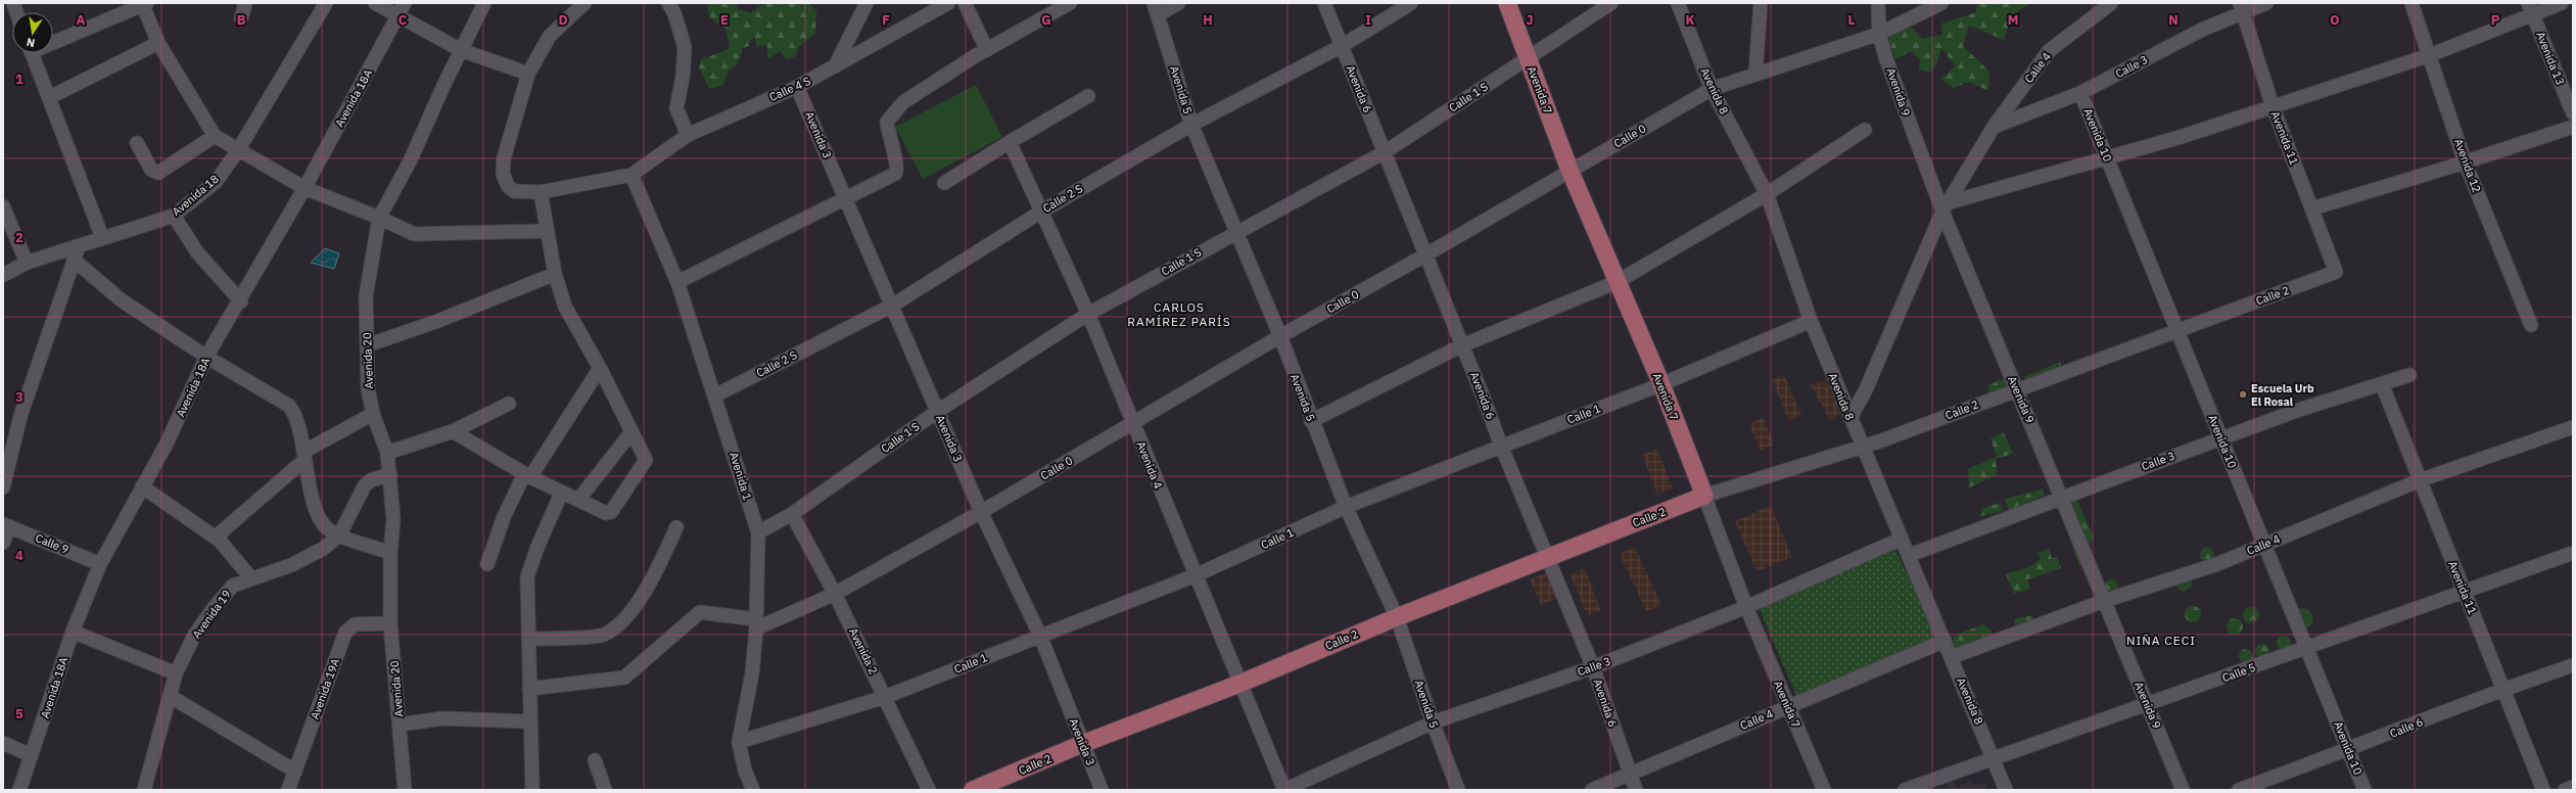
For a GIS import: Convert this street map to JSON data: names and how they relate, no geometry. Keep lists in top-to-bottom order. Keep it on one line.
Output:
{"streets":{"main road":["Avenida 7","Calle 2"],"street":["Avenida 13","Calle 3","Calle 4","Calle 4 S","Avenida 6","Avenida 5","Avenida 8","Avenida 9","Calle 1 S","Avenida 18A","Avenida 3","Avenida 10","Calle 0","Avenida 11","Avenida 12","Avenida 18","Calle 2 S","Avenida 20","Calle 1","Avenida 4","Avenida 1","Calle 9","Avenida 19","Avenida 2","Calle 5","Avenida 19A","Calle 6"]},"crossings":[["Calle 3","Calle 4"],["Calle 3","Avenida 6"],["Calle 3","Avenida 5"],["Calle 3","Avenida 7"],["Calle 3","Avenida 8"],["Calle 3","Avenida 9"],["Calle 3","Avenida 10"],["Calle 3","Avenida 11"],["Calle 3","Avenida 4"],["Calle 4","Avenida 6"],["Calle 4","Avenida 7"],["Calle 4","Avenida 8"],["Calle 4","Avenida 9"],["Calle 4","Avenida 10"],["Calle 4","Avenida 11"],["Calle 4 S","Avenida 3"],["Calle 4 S","Avenida 1"],["Avenida 6","Calle 1 S"],["Avenida 6","Calle 0"],["Avenida 6","Calle 2 S"],["Avenida 6","Calle 2"],["Avenida 6","Calle 1"],["Avenida 5","Calle 1 S"],["Avenida 5","Calle 0"],["Avenida 5","Calle 2 S"],["Avenida 5","Calle 2"],["Avenida 5","Calle 1"],["Avenida 7","Calle 1 S"],["Avenida 7","Calle 0"],["Avenida 7","Calle 2"],["Avenida 7","Calle 1"],["Avenida 8","Calle 0"],["Avenida 8","Calle 2"],["Avenida 8","Calle 1"],["Avenida 8","Calle 5"],["Avenida 9","Calle 0"],["Avenida 9","Calle 2"],["Avenida 9","Calle 5"],["Calle 1 S","Avenida 3"],["Calle 1 S","Avenida 4"],["Calle 1 S","Avenida 1"],["Calle 1 S","Avenida 2"],["Avenida 18A","Calle 9"],["Avenida 3","Calle 0"],["Avenida 3","Calle 2 S"],["Avenida 3","Calle 2"],["Avenida 3","Calle 1"],["Avenida 10","Calle 2"],["Avenida 10","Calle 5"],["Avenida 10","Calle 6"],["Calle 0","Avenida 4"],["Calle 0","Avenida 1"],["Calle 0","Avenida 2"],["Avenida 11","Calle 2"],["Avenida 11","Calle 5"],["Avenida 11","Calle 6"],["Calle 2 S","Avenida 4"],["Calle 2 S","Avenida 1"],["Calle 2","Avenida 4"],["Avenida 20","Avenida 19"],["Avenida 20","Avenida 19A"],["Calle 1","Avenida 4"],["Calle 1","Avenida 1"],["Calle 1","Avenida 2"]],"districts":["CARLOS RAMÍREZ PARÍS","NIÑA CECI"],"places":["Escuela Urb El Rosal"],"north":"bottom","grid":{"columns":["A","B","C","D","E","F","G","H","I","J","K","L","M","N","O","P"],"rows":["1","2","3","4","5"]}}
